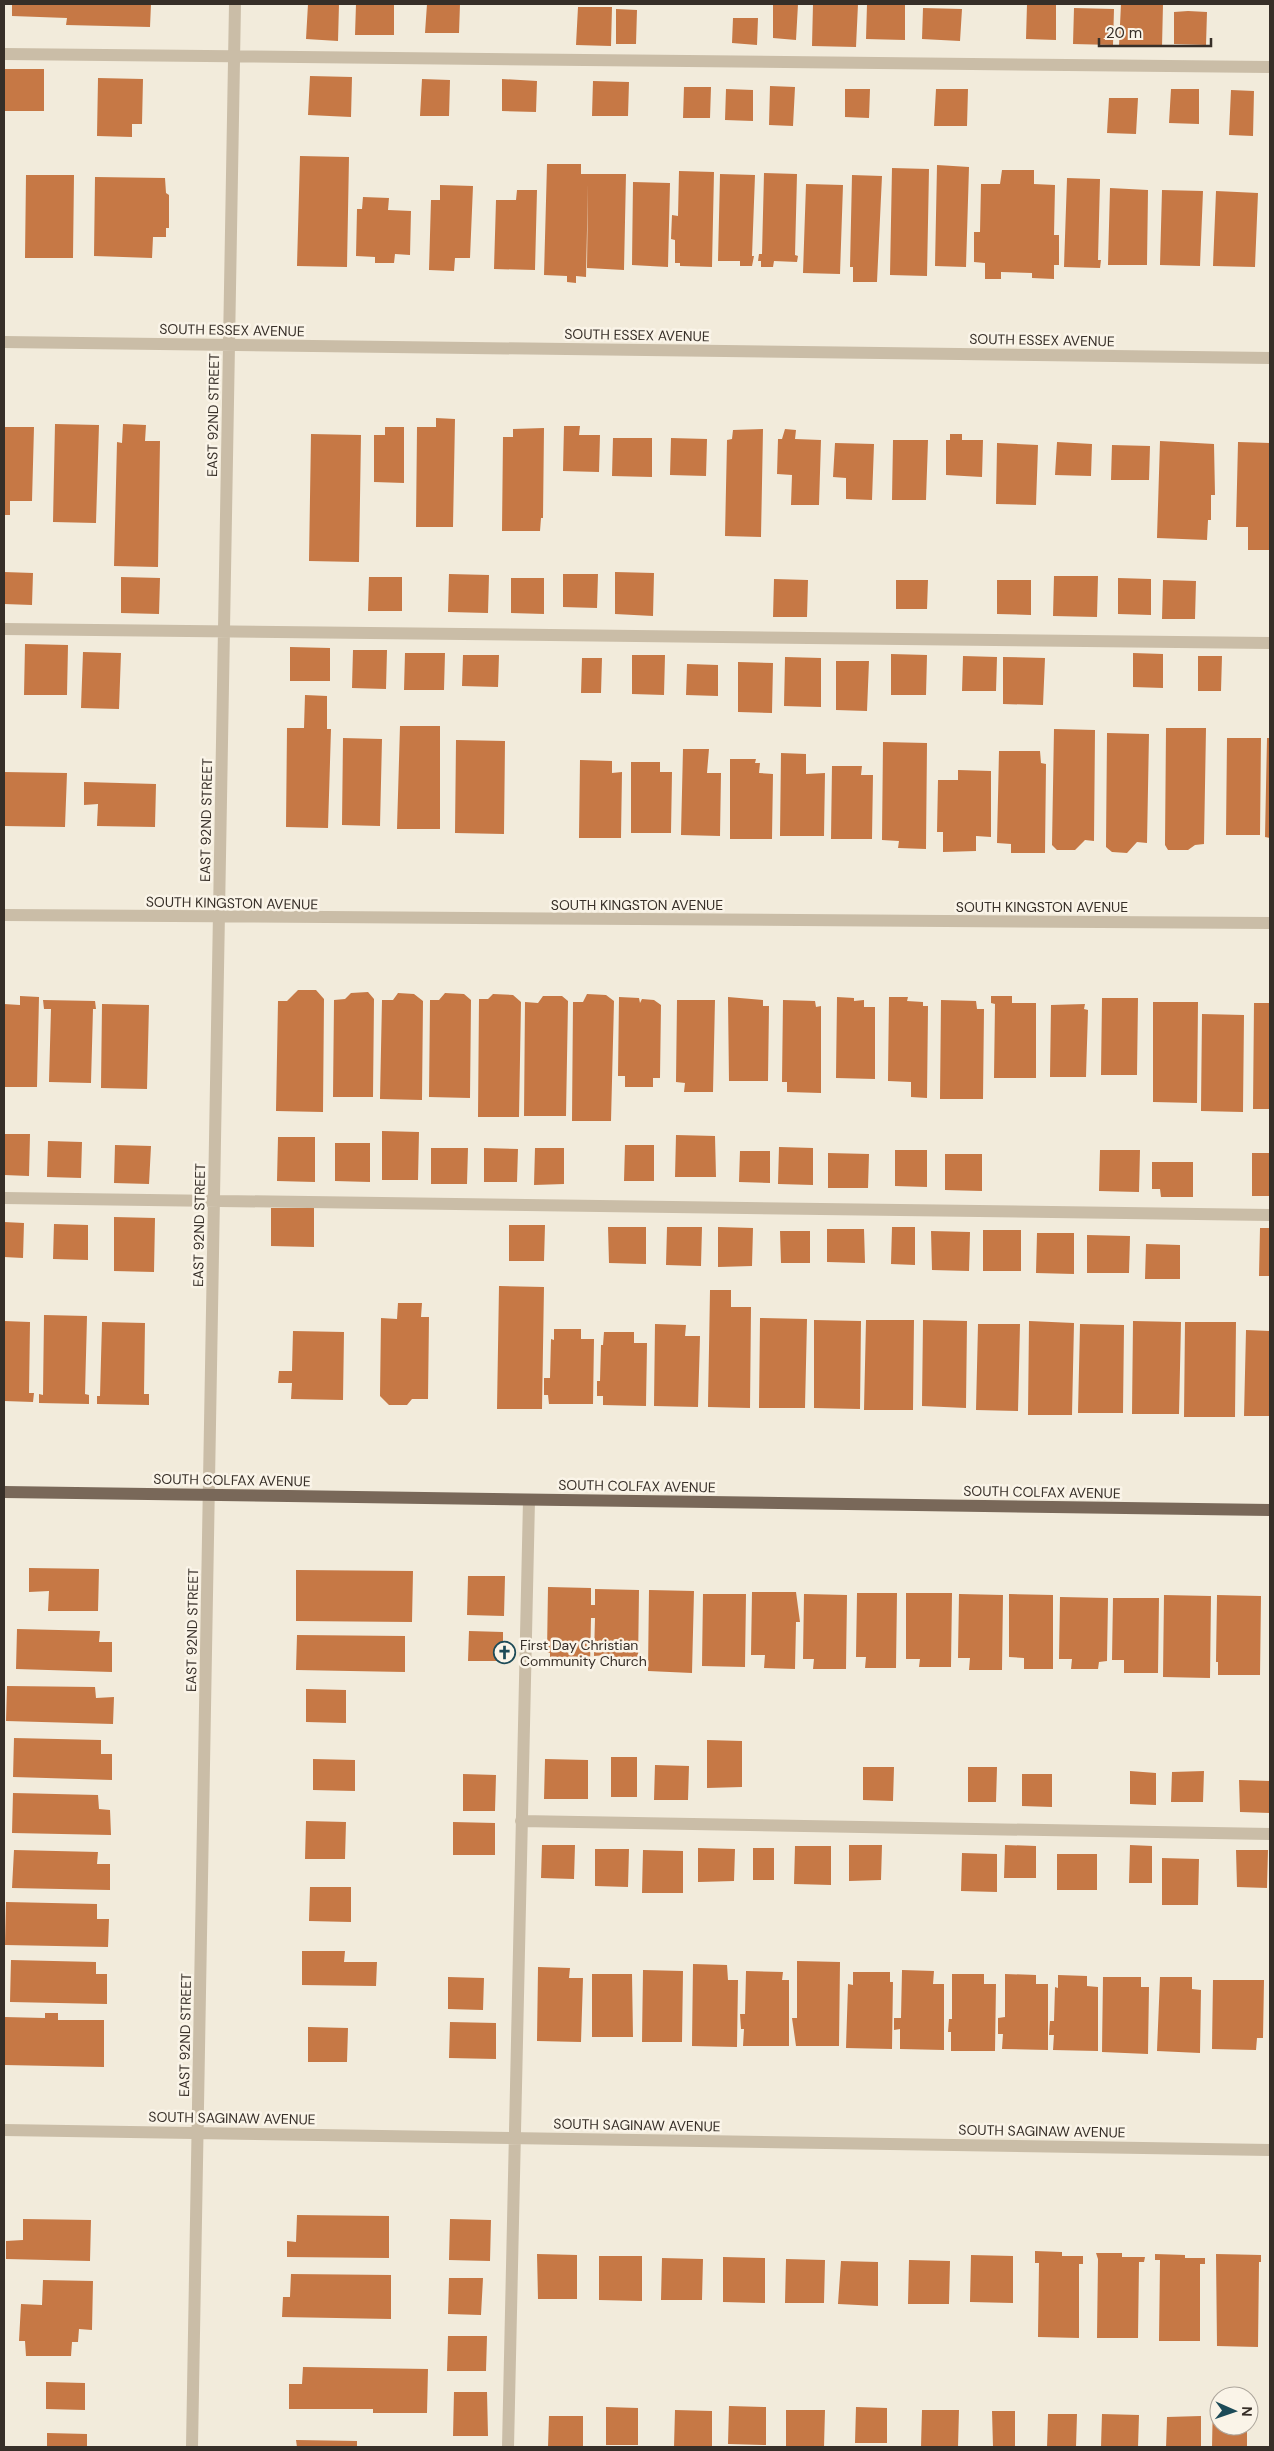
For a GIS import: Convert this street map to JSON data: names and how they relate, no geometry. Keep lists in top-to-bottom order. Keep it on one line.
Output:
{"streets":{"main road":["SOUTH COLFAX AVENUE"],"street":["SOUTH ESSEX AVENUE","EAST 92ND STREET","SOUTH KINGSTON AVENUE","SOUTH SAGINAW AVENUE"]},"crossings":[["SOUTH ESSEX AVENUE","EAST 92ND STREET"],["EAST 92ND STREET","SOUTH KINGSTON AVENUE"],["EAST 92ND STREET","SOUTH COLFAX AVENUE"],["EAST 92ND STREET","SOUTH SAGINAW AVENUE"]],"places":{"church":["First Day Christian Community Church"]},"scale_bar":"20 m","north":"right"}
